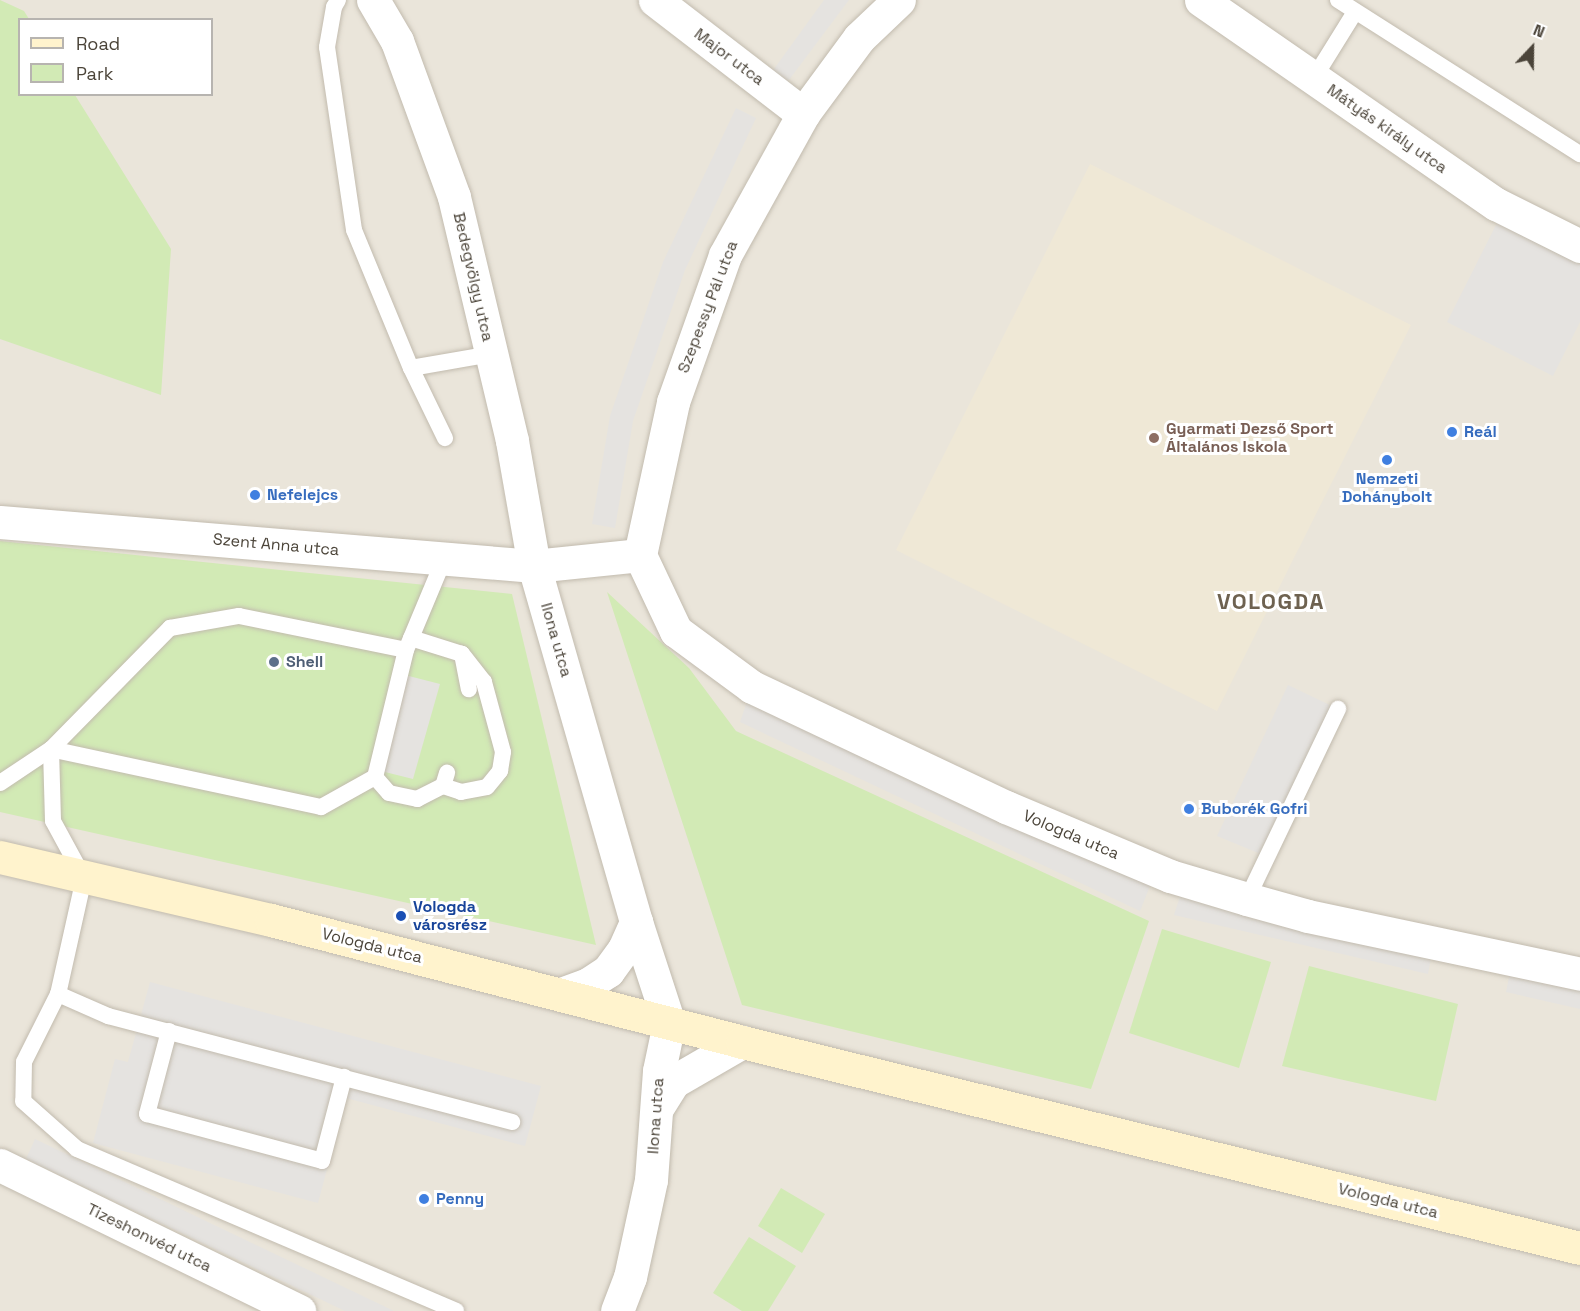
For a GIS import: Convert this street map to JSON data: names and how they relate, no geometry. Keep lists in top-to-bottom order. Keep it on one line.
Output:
{"streets":{"street":["Major utca","Mátyás király utca","Bedegvölgy utca","Szepessy Pál utca","Szent Anna utca","Ilona utca","Vologda utca","Tizeshonvéd utca"]},"crossings":[["Major utca","Szepessy Pál utca"],["Bedegvölgy utca","Szent Anna utca"],["Bedegvölgy utca","Ilona utca"],["Szepessy Pál utca","Szent Anna utca"],["Szepessy Pál utca","Vologda utca"],["Szent Anna utca","Ilona utca"],["Szent Anna utca","Vologda utca"],["Ilona utca","Vologda utca"]],"districts":["VOLOGDA"],"places":["Reál","Gyarmati Dezső Sport Általános Iskola","Nemzeti Dohánybolt","Nefelejcs","Shell","Buborék Gofri","Vologda városrész","Penny"],"legend":["Road","Park"],"north":"top"}
